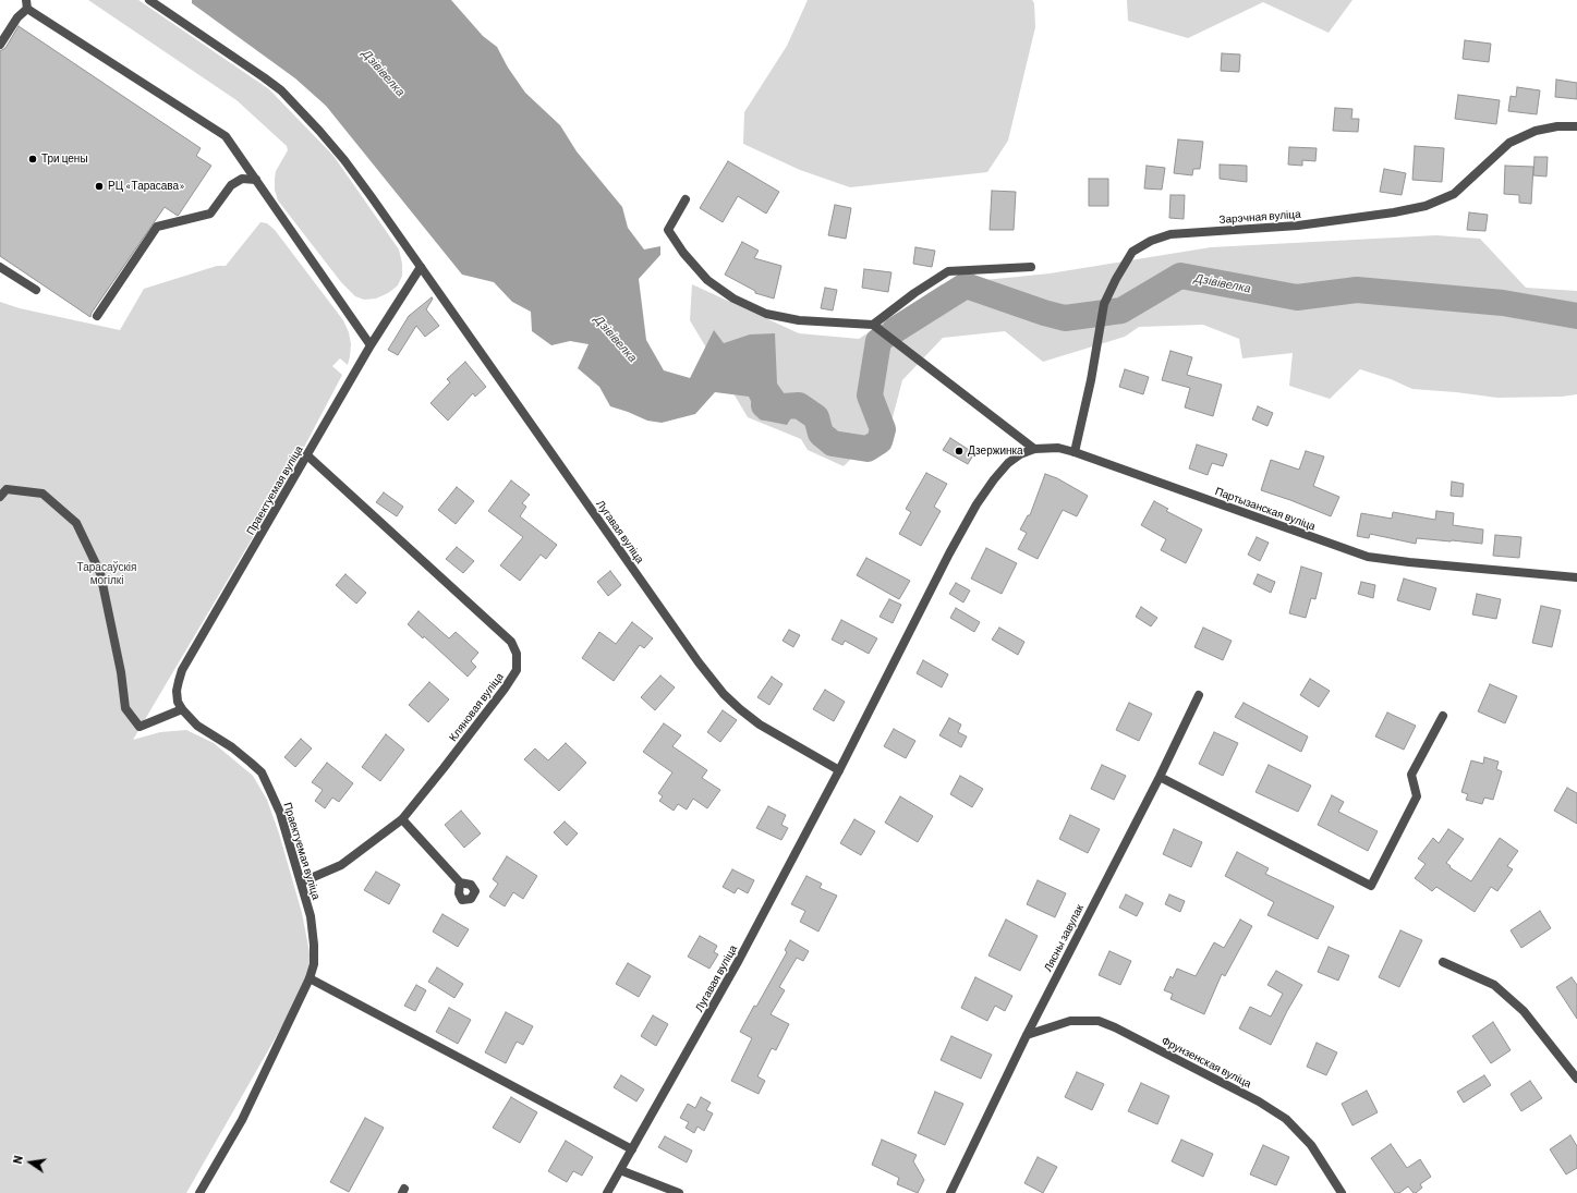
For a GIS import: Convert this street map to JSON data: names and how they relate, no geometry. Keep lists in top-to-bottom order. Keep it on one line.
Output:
{"streets":{"street":["Зарэчная вуліца","Праектуемая вуліца","Партызанская вуліца","Лугавая вуліца","Кляновая вуліца","Лясны завулак","Фрунзенская вуліца"]},"crossings":[["Зарэчная вуліца","Партызанская вуліца"],["Праектуемая вуліца","Лугавая вуліца"],["Праектуемая вуліца","Кляновая вуліца"],["Партызанская вуліца","Лугавая вуліца"],["Лясны завулак","Фрунзенская вуліца"]],"water":["Дзівівелка"],"parks":["Тарасаўскія могілкі"],"places":["Три цены","РЦ «Тарасава»","Дзержинка"],"north":"left"}
